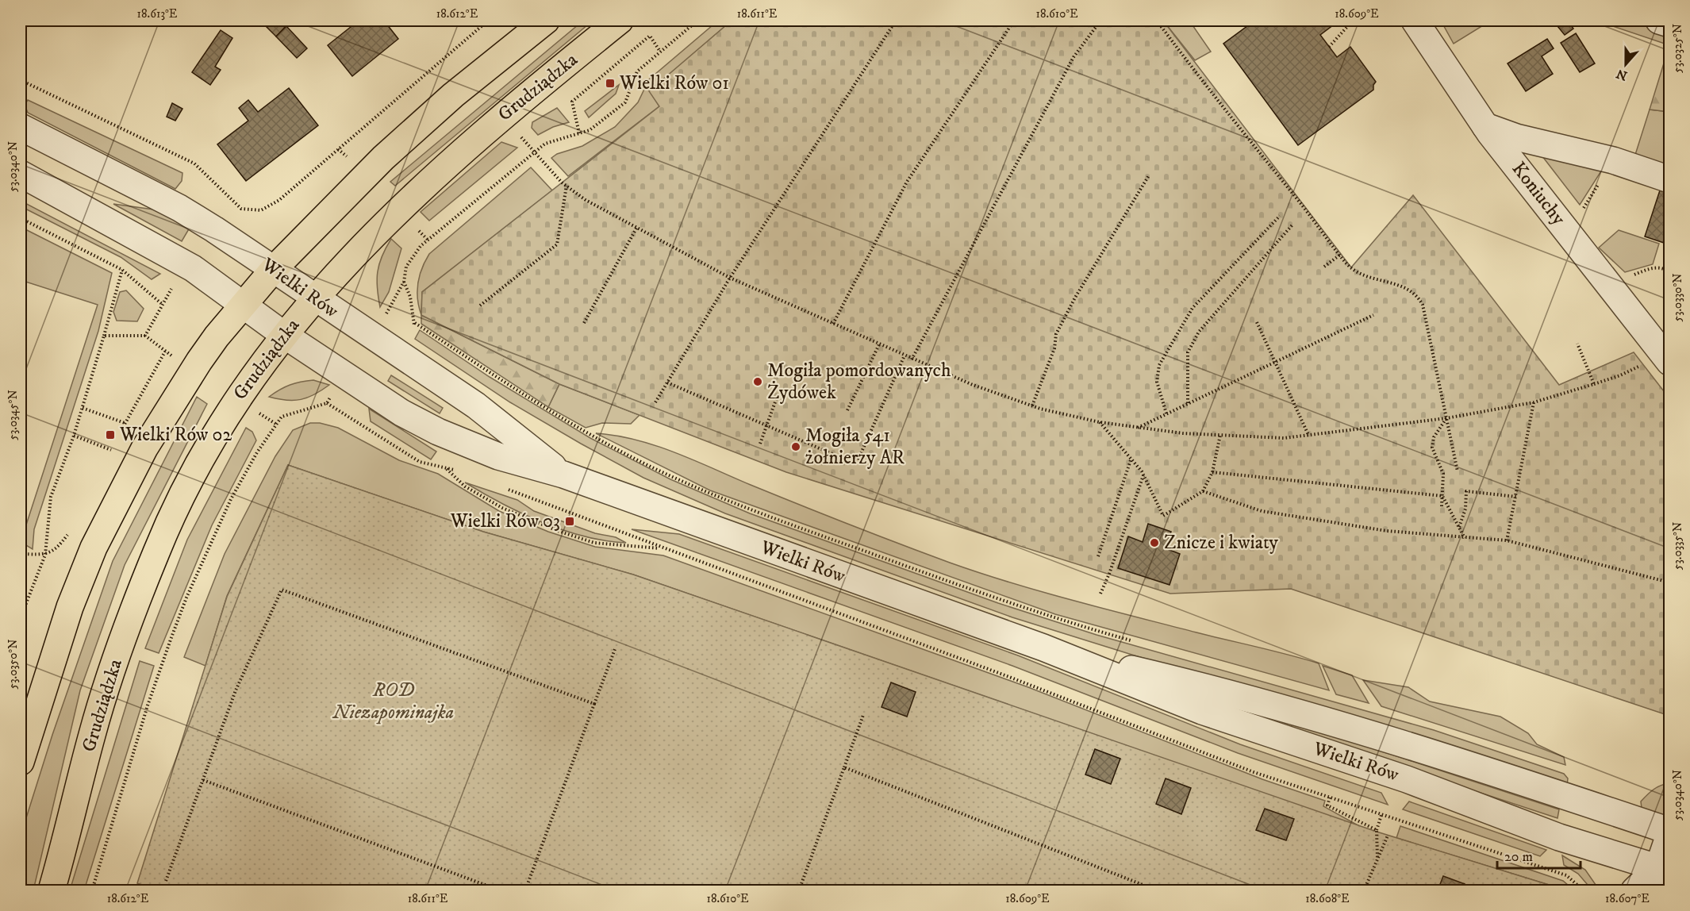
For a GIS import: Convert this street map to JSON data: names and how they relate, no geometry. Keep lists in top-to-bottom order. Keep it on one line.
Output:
{"streets":{"main road":["Grudziądzka"],"street":["Koniuchy","Wielki Rów"]},"crossings":[["Grudziądzka","Wielki Rów"]],"parks":["ROD Niezapominajka"],"places":{"transit":["Wielki Rów 01","Wielki Rów 02","Wielki Rów 03"],"other":["Mogiła pomordowanych Żydówek","Mogiła 541 żołnierzy AR","Znicze i kwiaty"]},"scale_bar":"20 m","north":"bottom","coordinates":["18.613°E","18.612°E","18.611°E","18.610°E","18.609°E","53.0325°N","53.0340°N","53.0330°N","53.0345°N","53.0335°N","53.0350°N","18.608°E","18.607°E"]}
